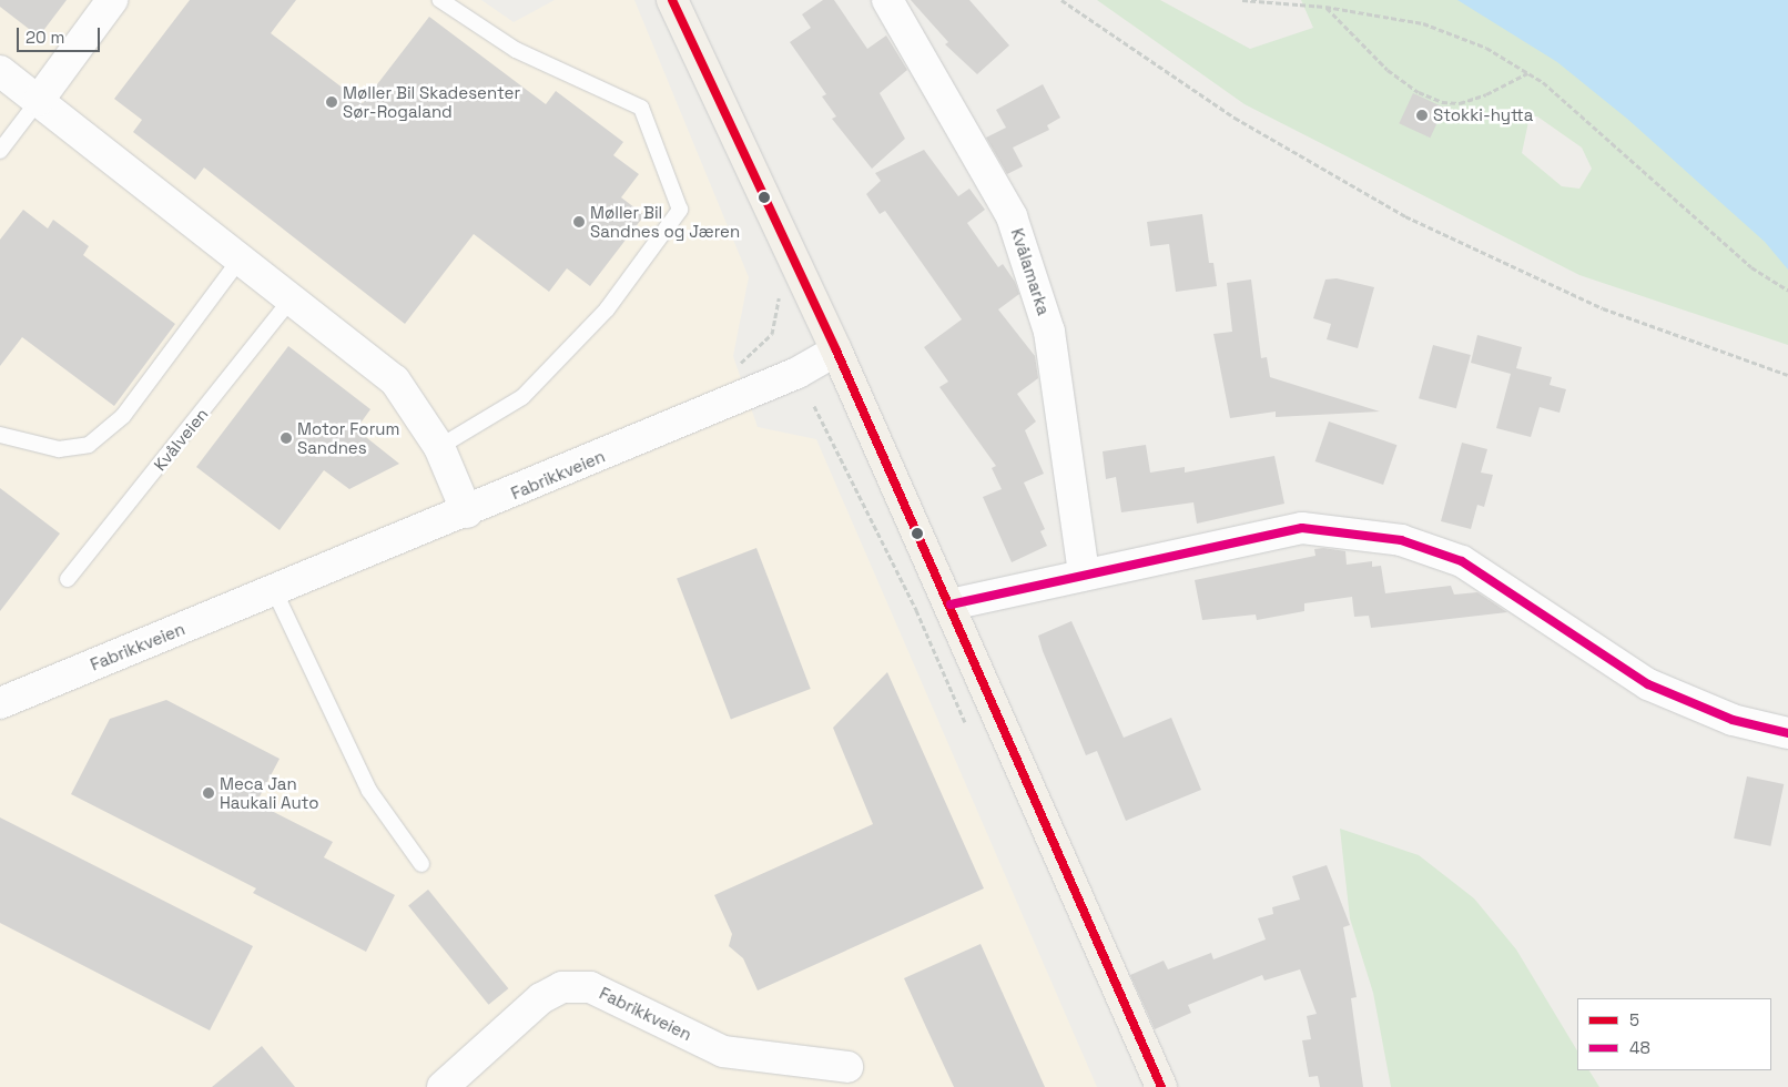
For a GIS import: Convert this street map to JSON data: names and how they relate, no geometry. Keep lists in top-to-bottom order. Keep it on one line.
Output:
{"streets":{"street":["Kvålamarka","Fabrikkveien"],"lane":["Kvålveien"]},"places":["Møller Bil Skadesenter Sør-Rogaland","Stokki-hytta","Møller Bil Sandnes og Jæren","Motor Forum Sandnes","Meca Jan Haukali Auto"],"lines":["transit line 5","transit line 48"],"legend":["5","48"],"scale_bar":"20 m"}
